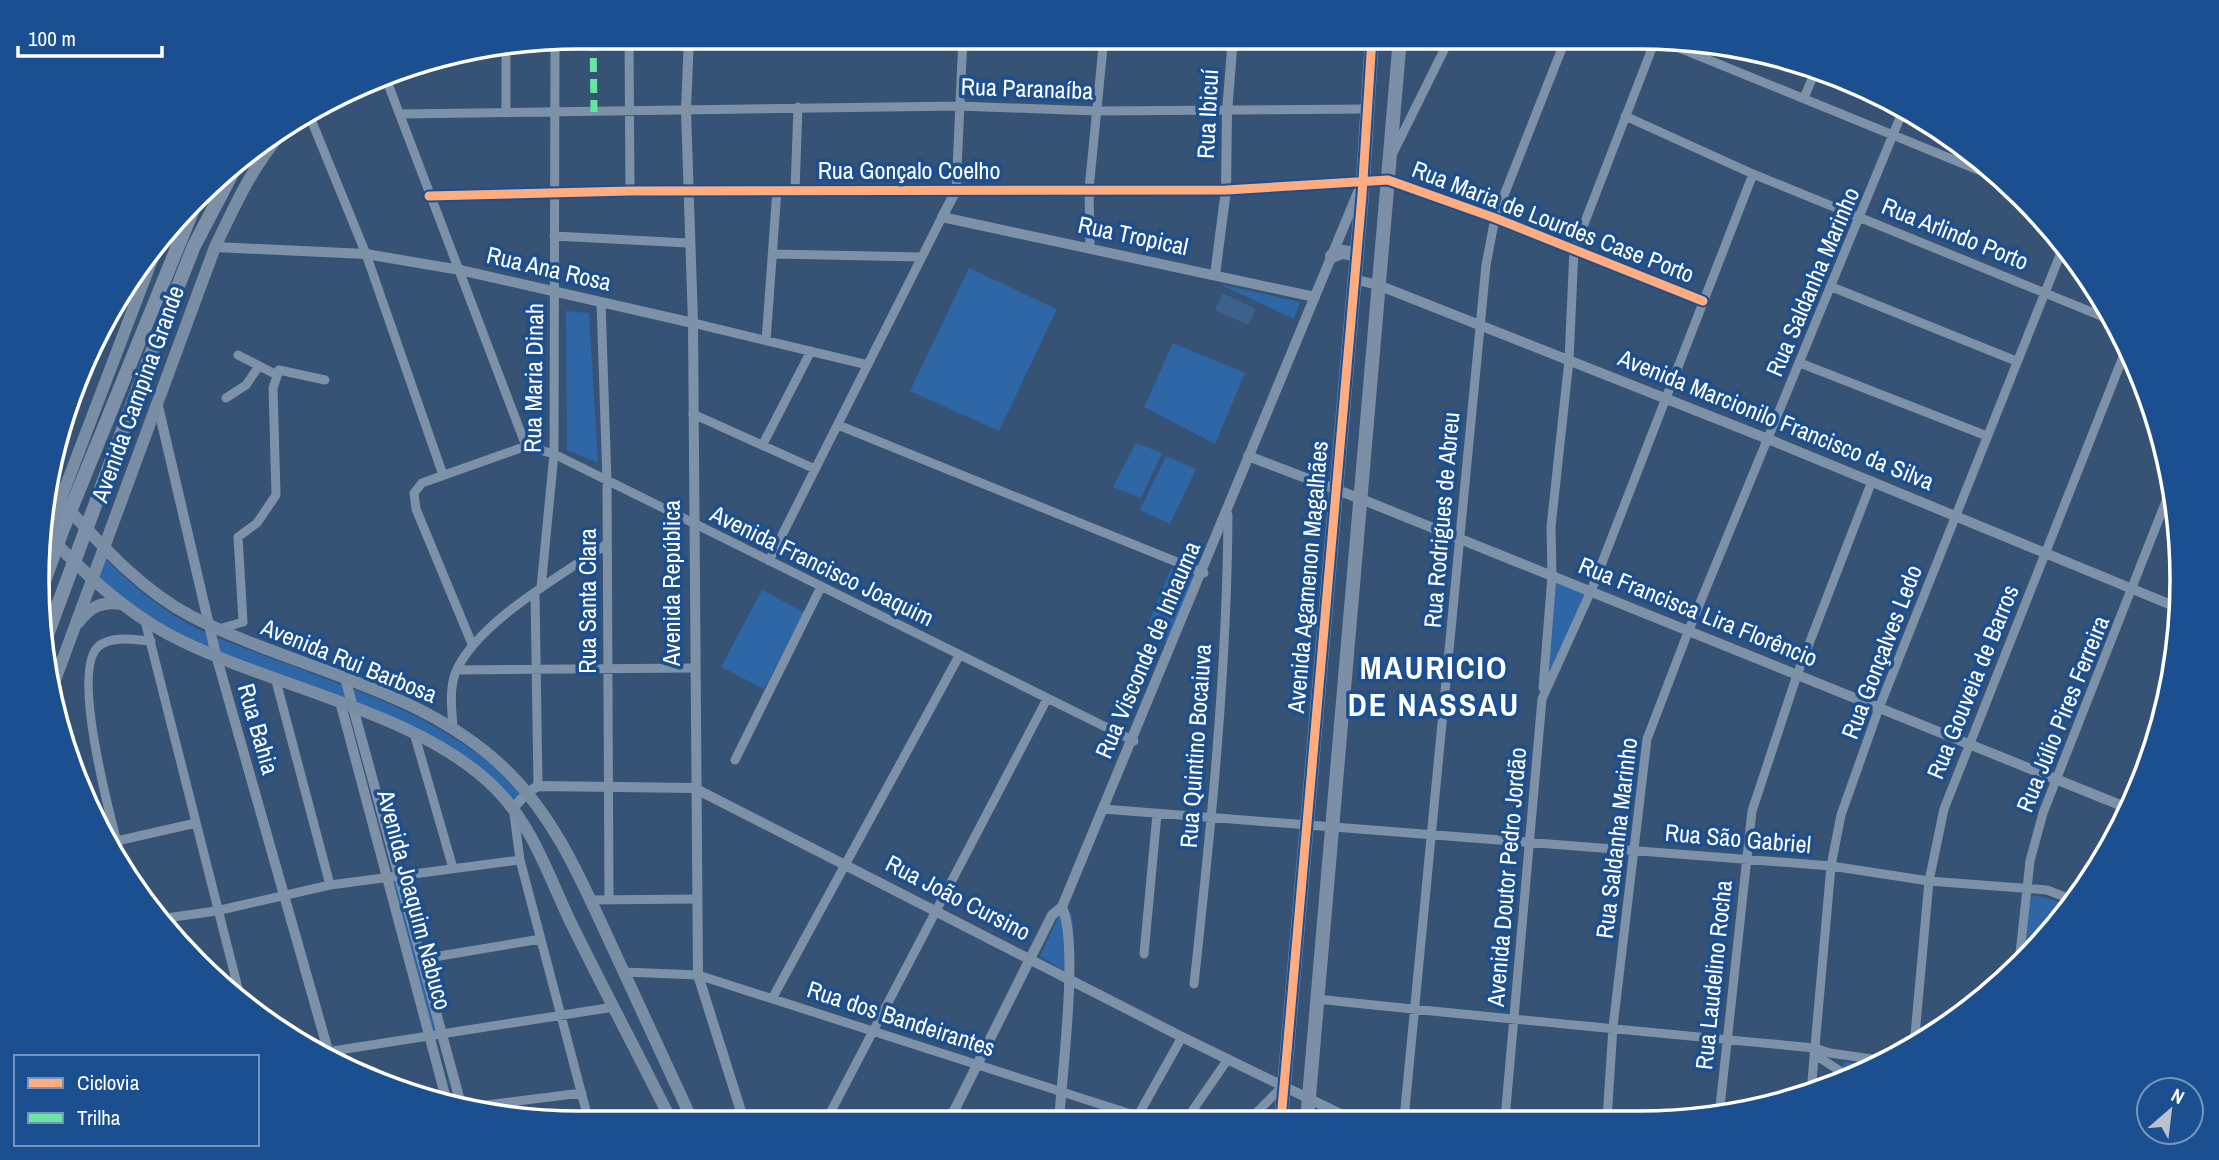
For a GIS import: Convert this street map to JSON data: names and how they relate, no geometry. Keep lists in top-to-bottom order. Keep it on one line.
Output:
{"streets":{"main road":["Avenida Campina Grande","Avenida Agamenon Magalhães","Avenida Rui Barbosa"],"street":["Rua Paranaíba","Rua Ibicuí","Rua Gonçalo Coelho","Rua Maria de Lourdes Case Porto","Rua Arlindo Porto","Rua Tropical","Rua Ana Rosa","Rua Saldanha Marinho","Rua Maria Dinah","Avenida Marcionilo Francisco da Silva","Rua Rodrigues de Abreu","Avenida Francisco Joaquim","Avenida República","Rua Santa Clara","Rua Francisca Lira Florêncio","Rua Visconde de Inhauma","Rua Gonçalves Ledo","Rua Gouveia de Barros","Rua Júlio Pires Ferreira","Rua Bahia","Rua Quintino Bocaiuva","Rua São Gabriel","Avenida Doutor Pedro Jordão","Rua João Cursino","Avenida Joaquim Nabuco","Rua Laudelino Rocha","Rua dos Bandeirantes"]},"crossings":[["Rua Paranaíba","Rua Ibicuí"],["Rua Paranaíba","Rua Maria Dinah"],["Rua Paranaíba","Avenida Agamenon Magalhães"],["Rua Paranaíba","Avenida República"],["Rua Ibicuí","Rua Gonçalo Coelho"],["Rua Ibicuí","Rua Tropical"],["Rua Gonçalo Coelho","Rua Maria de Lourdes Case Porto"],["Rua Gonçalo Coelho","Rua Maria Dinah"],["Rua Gonçalo Coelho","Avenida Agamenon Magalhães"],["Rua Gonçalo Coelho","Avenida República"],["Rua Gonçalo Coelho","Rua Visconde de Inhauma"],["Rua Maria de Lourdes Case Porto","Rua Rodrigues de Abreu"],["Rua Maria de Lourdes Case Porto","Avenida Agamenon Magalhães"],["Rua Maria de Lourdes Case Porto","Avenida Doutor Pedro Jordão"],["Rua Arlindo Porto","Rua Saldanha Marinho"],["Rua Arlindo Porto","Rua Gonçalves Ledo"],["Rua Arlindo Porto","Avenida Doutor Pedro Jordão"],["Rua Tropical","Rua Visconde de Inhauma"],["Rua Ana Rosa","Rua Maria Dinah"],["Rua Ana Rosa","Avenida Campina Grande"],["Rua Ana Rosa","Avenida República"],["Rua Ana Rosa","Rua Santa Clara"],["Rua Saldanha Marinho","Avenida Marcionilo Francisco da Silva"],["Rua Saldanha Marinho","Rua Francisca Lira Florêncio"],["Rua Saldanha Marinho","Rua São Gabriel"],["Rua Maria Dinah","Avenida Francisco Joaquim"],["Rua Maria Dinah","Avenida Rui Barbosa"],["Rua Maria Dinah","Rua João Cursino"],["Avenida Campina Grande","Avenida Rui Barbosa"],["Avenida Campina Grande","Rua Bahia"],["Avenida Marcionilo Francisco da Silva","Rua Rodrigues de Abreu"],["Avenida Marcionilo Francisco da Silva","Avenida Agamenon Magalhães"],["Avenida Marcionilo Francisco da Silva","Rua Gonçalves Ledo"],["Avenida Marcionilo Francisco da Silva","Rua Gouveia de Barros"],["Avenida Marcionilo Francisco da Silva","Rua Júlio Pires Ferreira"],["Avenida Marcionilo Francisco da Silva","Avenida Doutor Pedro Jordão"],["Avenida Marcionilo Francisco da Silva","Rua Laudelino Rocha"],["Rua Rodrigues de Abreu","Rua Francisca Lira Florêncio"],["Rua Rodrigues de Abreu","Rua São Gabriel"],["Avenida Francisco Joaquim","Avenida República"],["Avenida Francisco Joaquim","Rua Santa Clara"],["Avenida Francisco Joaquim","Rua Visconde de Inhauma"],["Avenida Agamenon Magalhães","Rua Francisca Lira Florêncio"],["Avenida Agamenon Magalhães","Rua Visconde de Inhauma"],["Avenida Agamenon Magalhães","Rua São Gabriel"],["Avenida Agamenon Magalhães","Rua João Cursino"],["Avenida República","Rua João Cursino"],["Avenida República","Rua dos Bandeirantes"],["Rua Santa Clara","Rua João Cursino"],["Rua Francisca Lira Florêncio","Rua Visconde de Inhauma"],["Rua Francisca Lira Florêncio","Rua Gonçalves Ledo"],["Rua Francisca Lira Florêncio","Rua Gouveia de Barros"],["Rua Francisca Lira Florêncio","Rua Júlio Pires Ferreira"],["Rua Francisca Lira Florêncio","Avenida Doutor Pedro Jordão"],["Rua Francisca Lira Florêncio","Rua Laudelino Rocha"],["Rua Visconde de Inhauma","Rua Quintino Bocaiuva"],["Rua Visconde de Inhauma","Rua São Gabriel"],["Rua Visconde de Inhauma","Rua João Cursino"],["Rua Visconde de Inhauma","Rua dos Bandeirantes"],["Rua Gonçalves Ledo","Rua São Gabriel"],["Avenida Rui Barbosa","Rua Bahia"],["Avenida Rui Barbosa","Rua João Cursino"],["Avenida Rui Barbosa","Avenida Joaquim Nabuco"],["Avenida Rui Barbosa","Rua dos Bandeirantes"],["Rua Gouveia de Barros","Rua São Gabriel"],["Rua Júlio Pires Ferreira","Rua São Gabriel"],["Rua Quintino Bocaiuva","Rua São Gabriel"],["Rua São Gabriel","Avenida Doutor Pedro Jordão"],["Rua São Gabriel","Rua Laudelino Rocha"]],"districts":["MAURICIO DE NASSAU"],"legend":["Ciclovia","Trilha"],"scale_bar":"100 m","north":"top right"}
